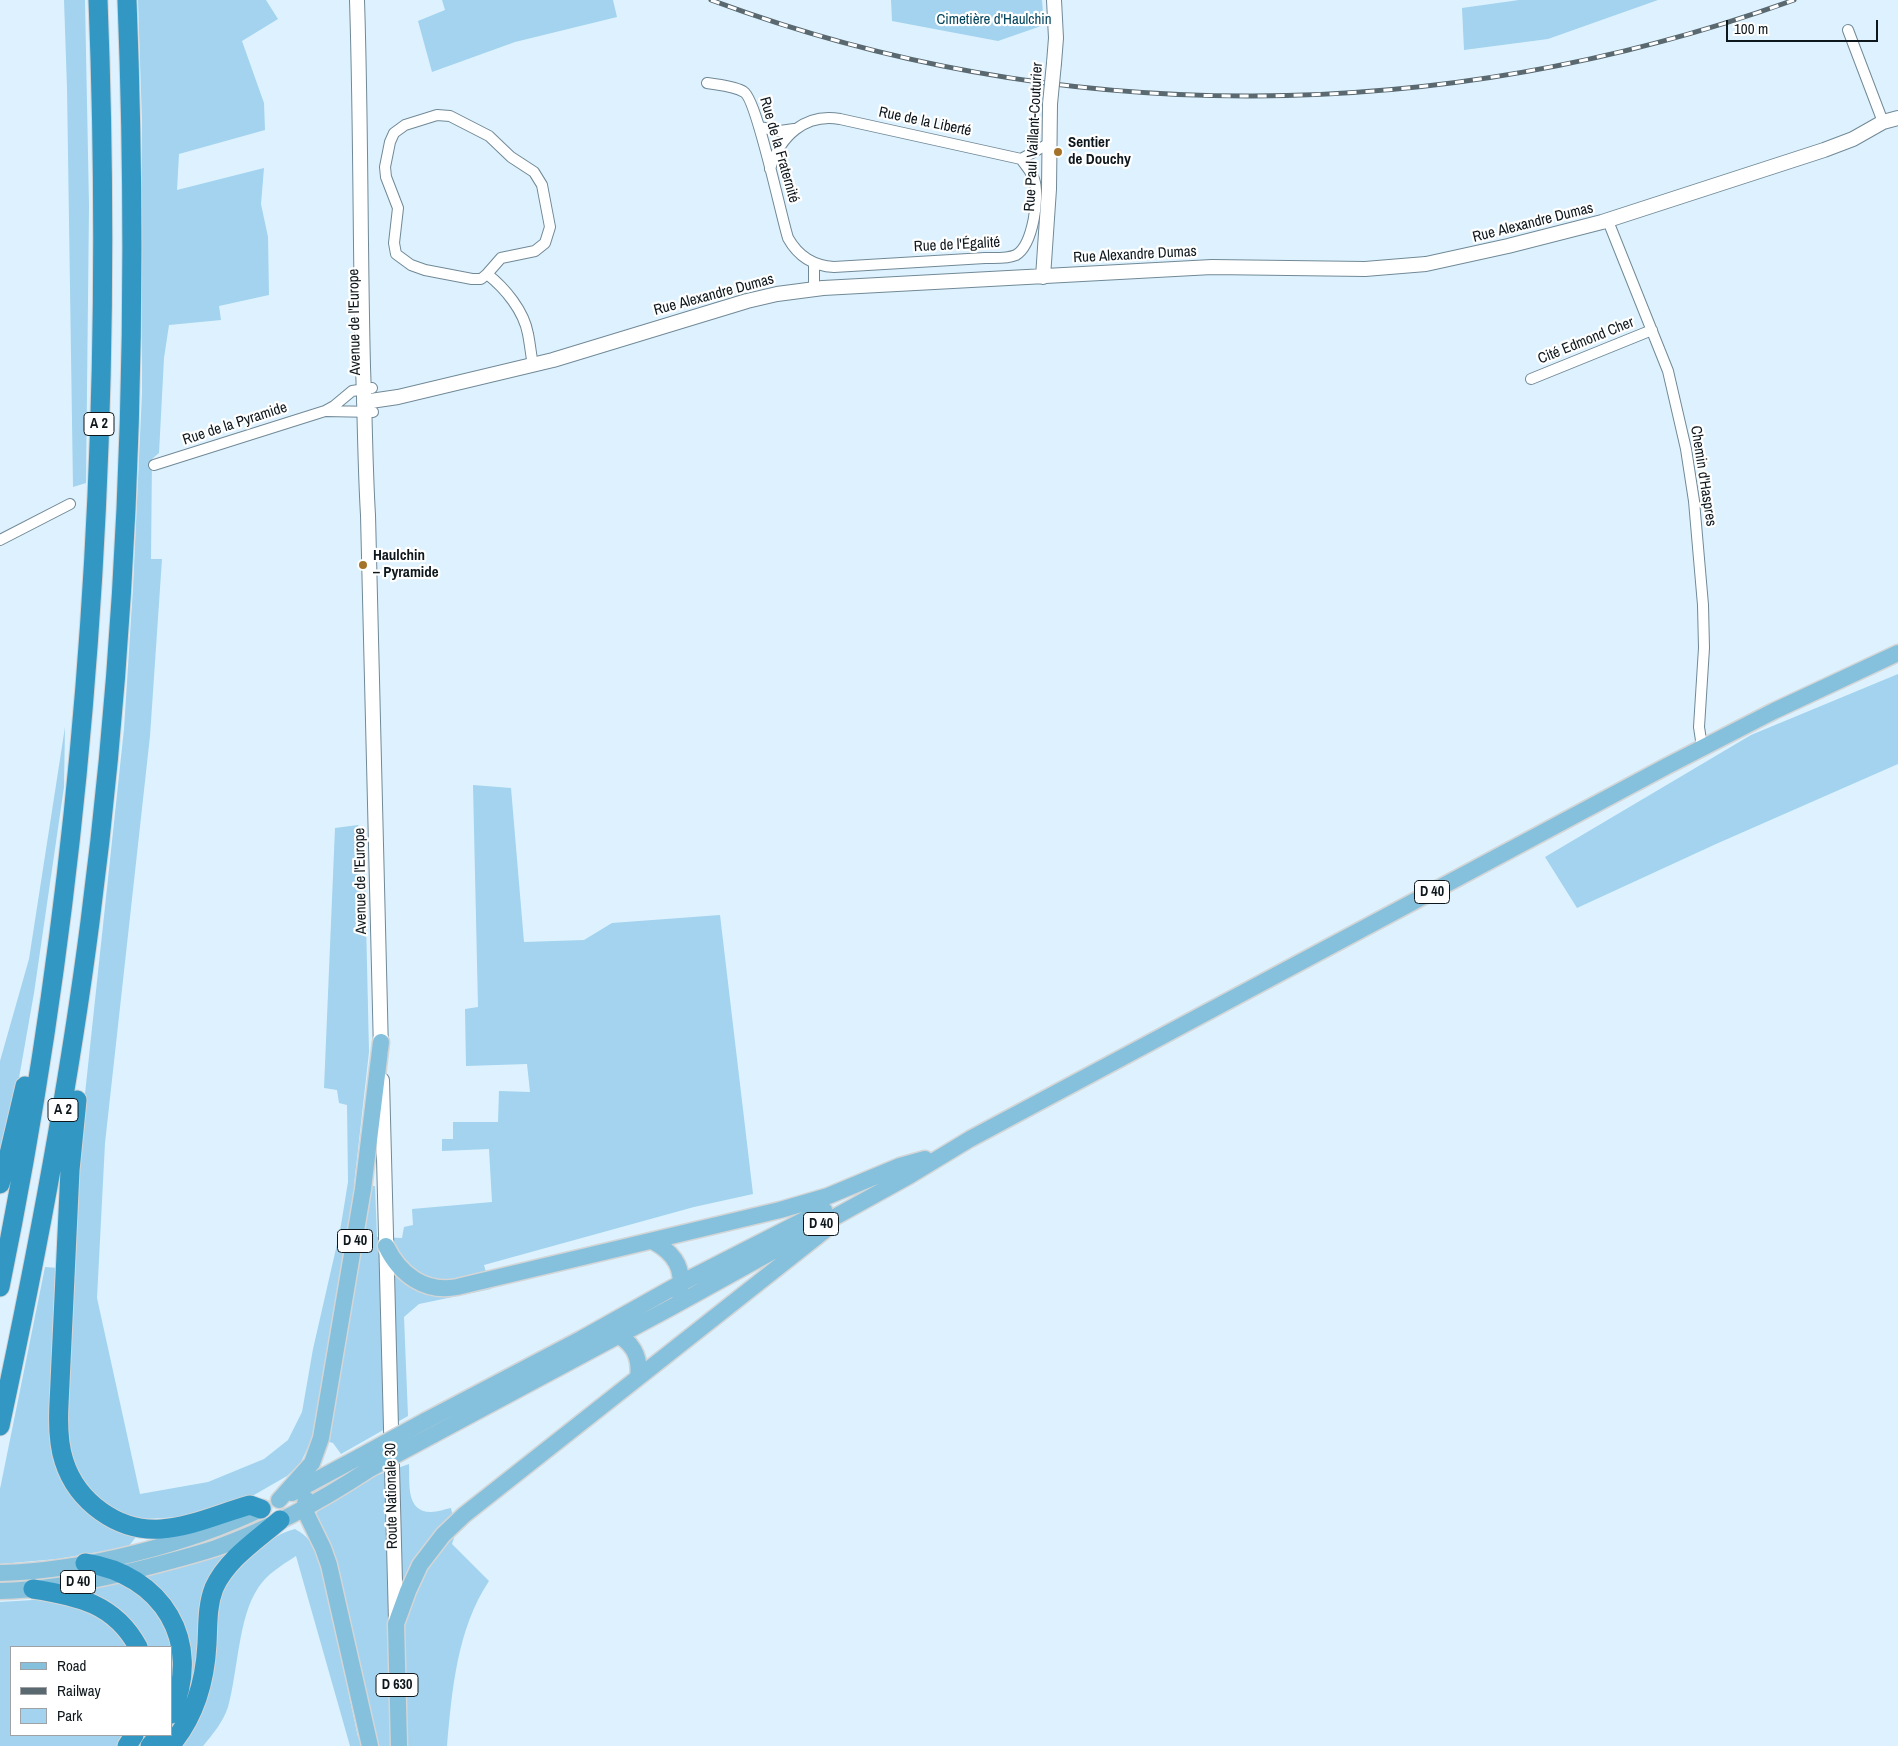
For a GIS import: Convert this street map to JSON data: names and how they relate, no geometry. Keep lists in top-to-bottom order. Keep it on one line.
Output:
{"streets":{"highway":["A 2"],"main road":["D 40","Route Nationale 30","D 630"],"street":["Rue de la Liberté","Rue Paul Vaillant-Couturier","Rue de la Fraternité","Rue Alexandre Dumas","Rue de l'Égalité","Avenue de l'Europe","Cité Edmond Cher","Rue de la Pyramide","Chemin d'Haspres"]},"crossings":[["Rue de la Liberté","Rue de la Fraternité"],["Rue de la Liberté","Rue de l'Égalité"],["Rue Paul Vaillant-Couturier","Rue Alexandre Dumas"],["Rue de la Fraternité","Rue de l'Égalité"],["Rue Alexandre Dumas","Avenue de l'Europe"],["Rue Alexandre Dumas","Rue de la Pyramide"],["Rue Alexandre Dumas","Chemin d'Haspres"],["Avenue de l'Europe","Rue de la Pyramide"],["Avenue de l'Europe","D 40"],["Avenue de l'Europe","Route Nationale 30"],["Cité Edmond Cher","Chemin d'Haspres"],["Chemin d'Haspres","D 40"],["D 40","Route Nationale 30"]],"parks":["Cimetière d'Haulchin"],"places":["Sentier de Douchy","Haulchin – Pyramide"],"legend":["Road","Railway","Park"],"scale_bar":"100 m"}
